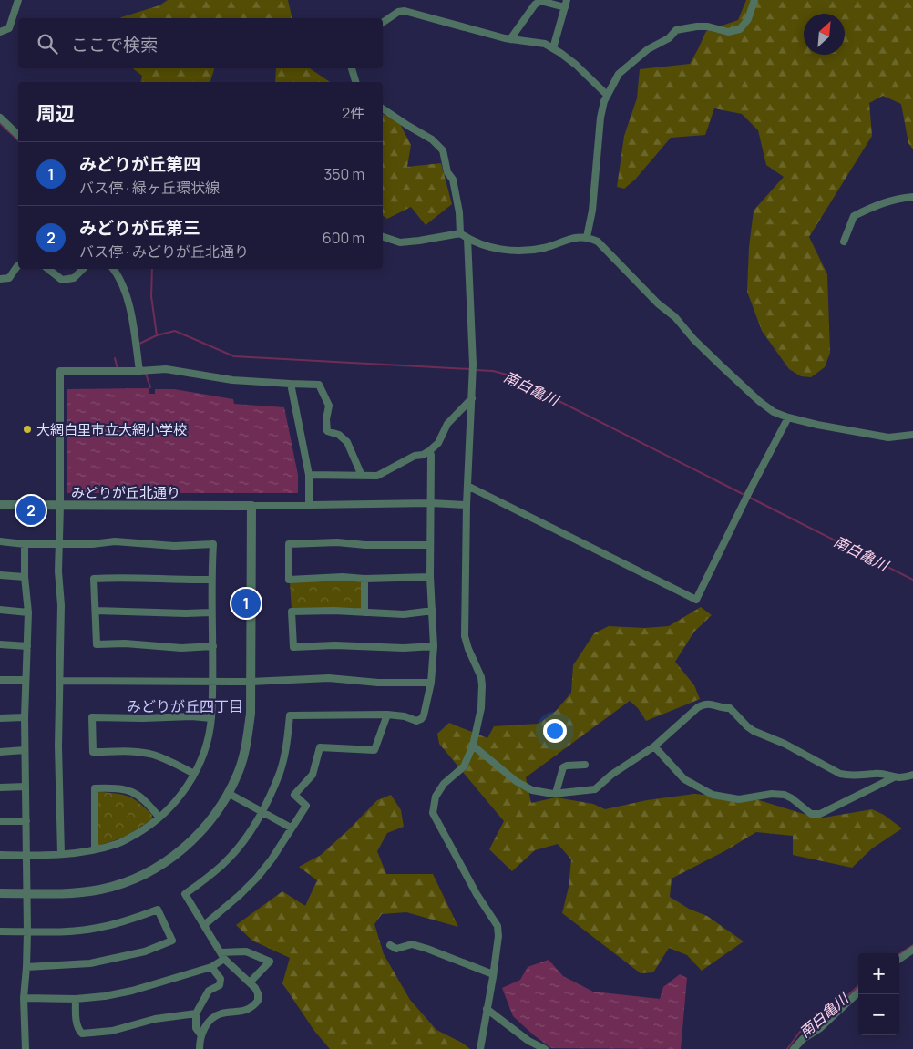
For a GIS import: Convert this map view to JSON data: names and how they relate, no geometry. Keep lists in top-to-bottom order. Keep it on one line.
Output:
{"streets":{"street":["みどりが丘北通り"]},"districts":["みどりが丘四丁目"],"water":["南白亀川"],"places":["大網白里市立大網小学校"],"north":"top right","page":{"search":"ここで検索","heading":["周辺","2件"],"list":[{"mark":"1","name":"みどりが丘第四","note":"バス停 · 緑ヶ丘環状線","value":"350 m"},{"mark":"2","name":"みどりが丘第三","note":"バス停 · みどりが丘北通り","value":"600 m"}],"pins":["2","1"],"map_buttons":["+","−"]}}
